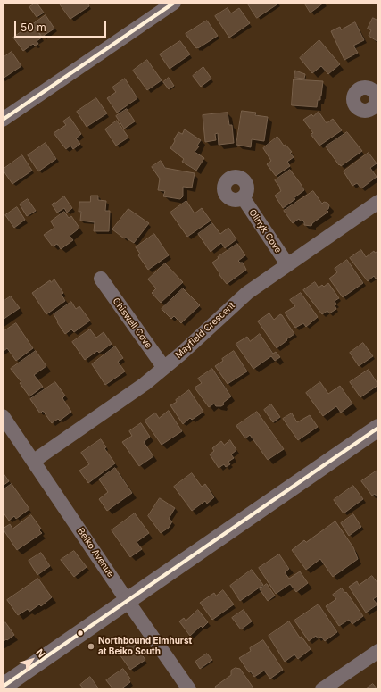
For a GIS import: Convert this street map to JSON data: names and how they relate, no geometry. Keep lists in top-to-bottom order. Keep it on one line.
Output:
{"streets":{"street":["Olinyk Cove","Chiswell Cove","Mayfield Crescent","Beiko Avenue"]},"crossings":[["Olinyk Cove","Mayfield Crescent"],["Chiswell Cove","Mayfield Crescent"],["Mayfield Crescent","Beiko Avenue"]],"places":["Northbound Elmhurst at Beiko South"],"scale_bar":"50 m","north":"top right"}
